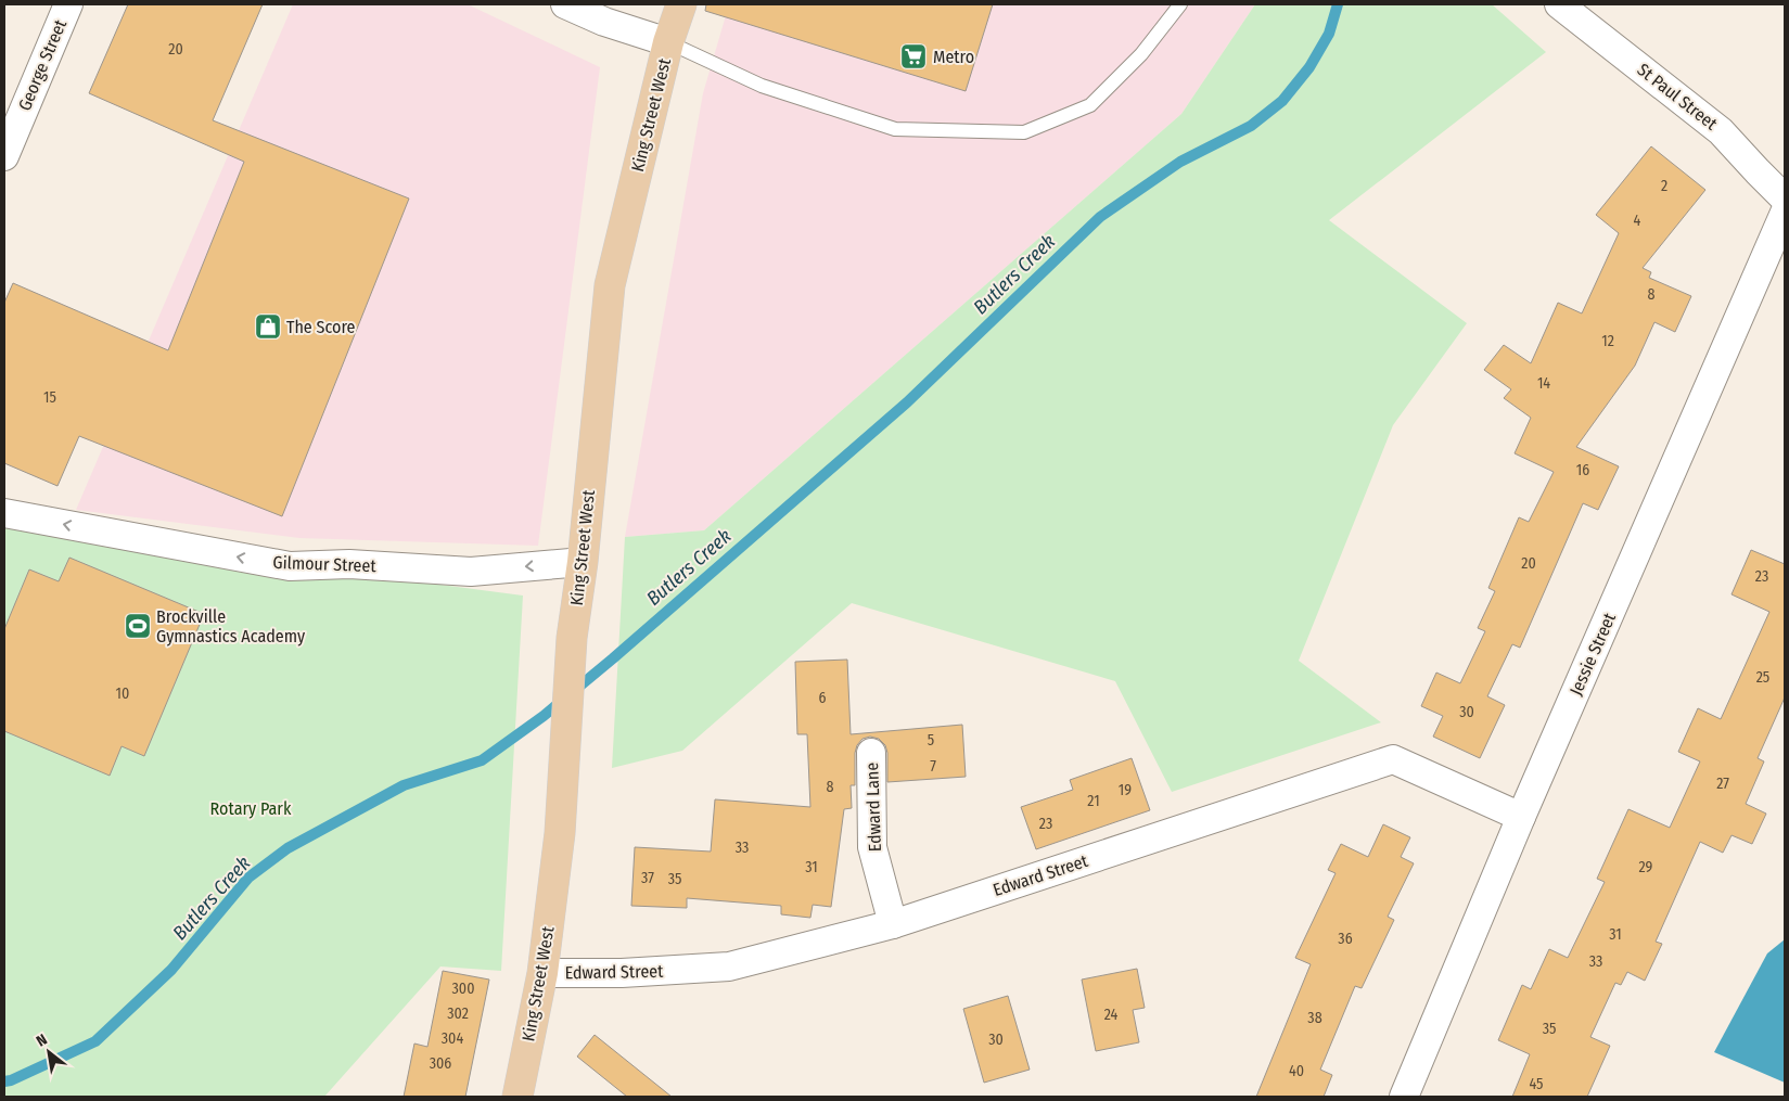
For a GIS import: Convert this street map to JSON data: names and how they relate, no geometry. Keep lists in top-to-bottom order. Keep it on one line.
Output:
{"streets":{"main road":["King Street West"],"street":["George Street","St Paul Street","Gilmour Street","Jessie Street","Edward Lane","Edward Street"]},"crossings":[["King Street West","Gilmour Street"],["King Street West","Edward Street"],["Jessie Street","Edward Street"],["Edward Lane","Edward Street"]],"one_way":["Gilmour Street"],"water":["Butlers Creek"],"parks":["Rotary Park"],"places":{"supermarket":["Metro"],"shop":["The Score"],"sports":["Brockville Gymnastics Academy"]},"house_numbers":["20","2","4","8","12","14","15","16","20","23","25","10","6","30","5","7","27","8","19","21","23","33","31","29","37","35","31","36","33","300","302","24","38","35","304","30","306","40","45"],"north":"top left"}
